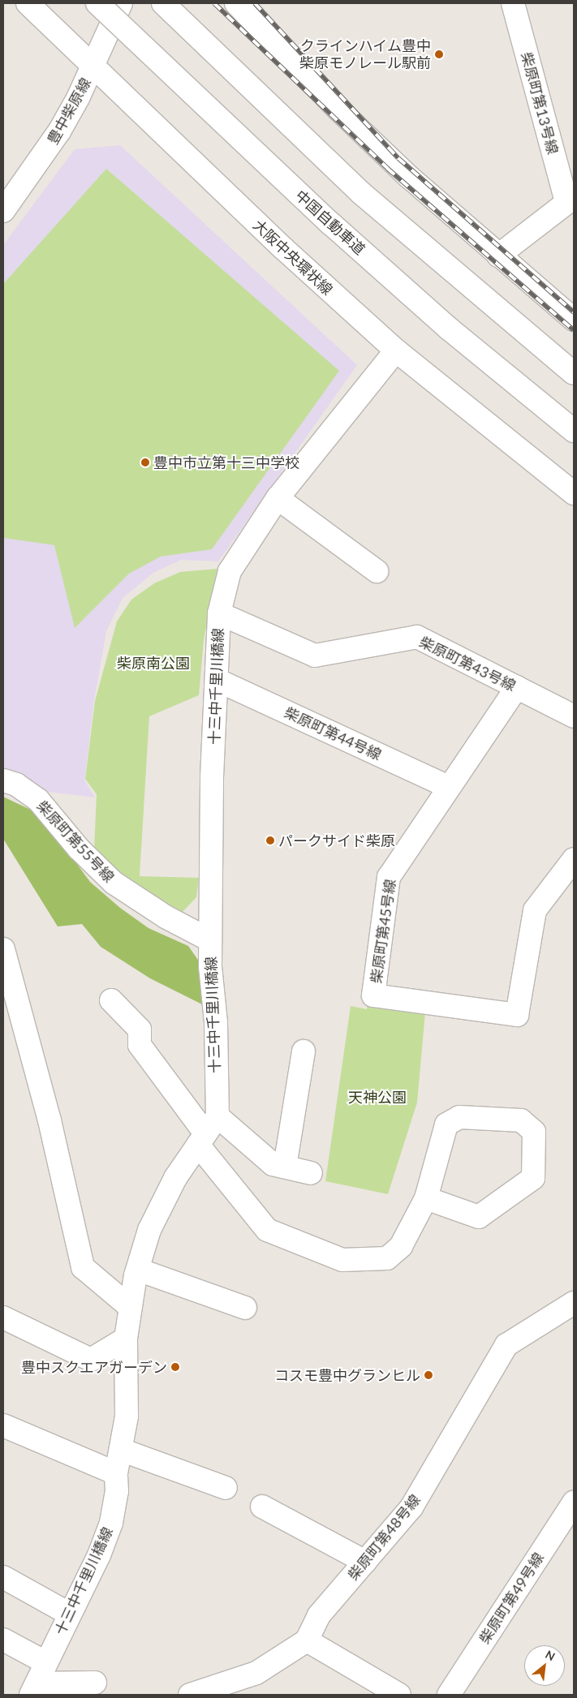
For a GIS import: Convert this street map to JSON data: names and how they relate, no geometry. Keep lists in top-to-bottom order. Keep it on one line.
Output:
{"streets":{"main road":["柴原町第13号線","豊中柴原線","中国自動車道","大阪中央環状線","柴原町第43号線","十三中千里川橋線","柴原町第44号線","柴原町第55号線","柴原町第45号線","柴原町第48号線","柴原町第49号線"]},"crossings":[["豊中柴原線","大阪中央環状線"],["大阪中央環状線","十三中千里川橋線"],["柴原町第43号線","十三中千里川橋線"],["柴原町第43号線","柴原町第45号線"],["十三中千里川橋線","柴原町第44号線"],["十三中千里川橋線","柴原町第55号線"],["柴原町第44号線","柴原町第45号線"]],"parks":["柴原南公園","天神公園"],"places":["クラインハイム豊中 柴原モノレール駅前","豊中市立第十三中学校","パークサイド柴原","豊中スクエアガーデン","コスモ豊中グランヒル"],"north":"top right"}
